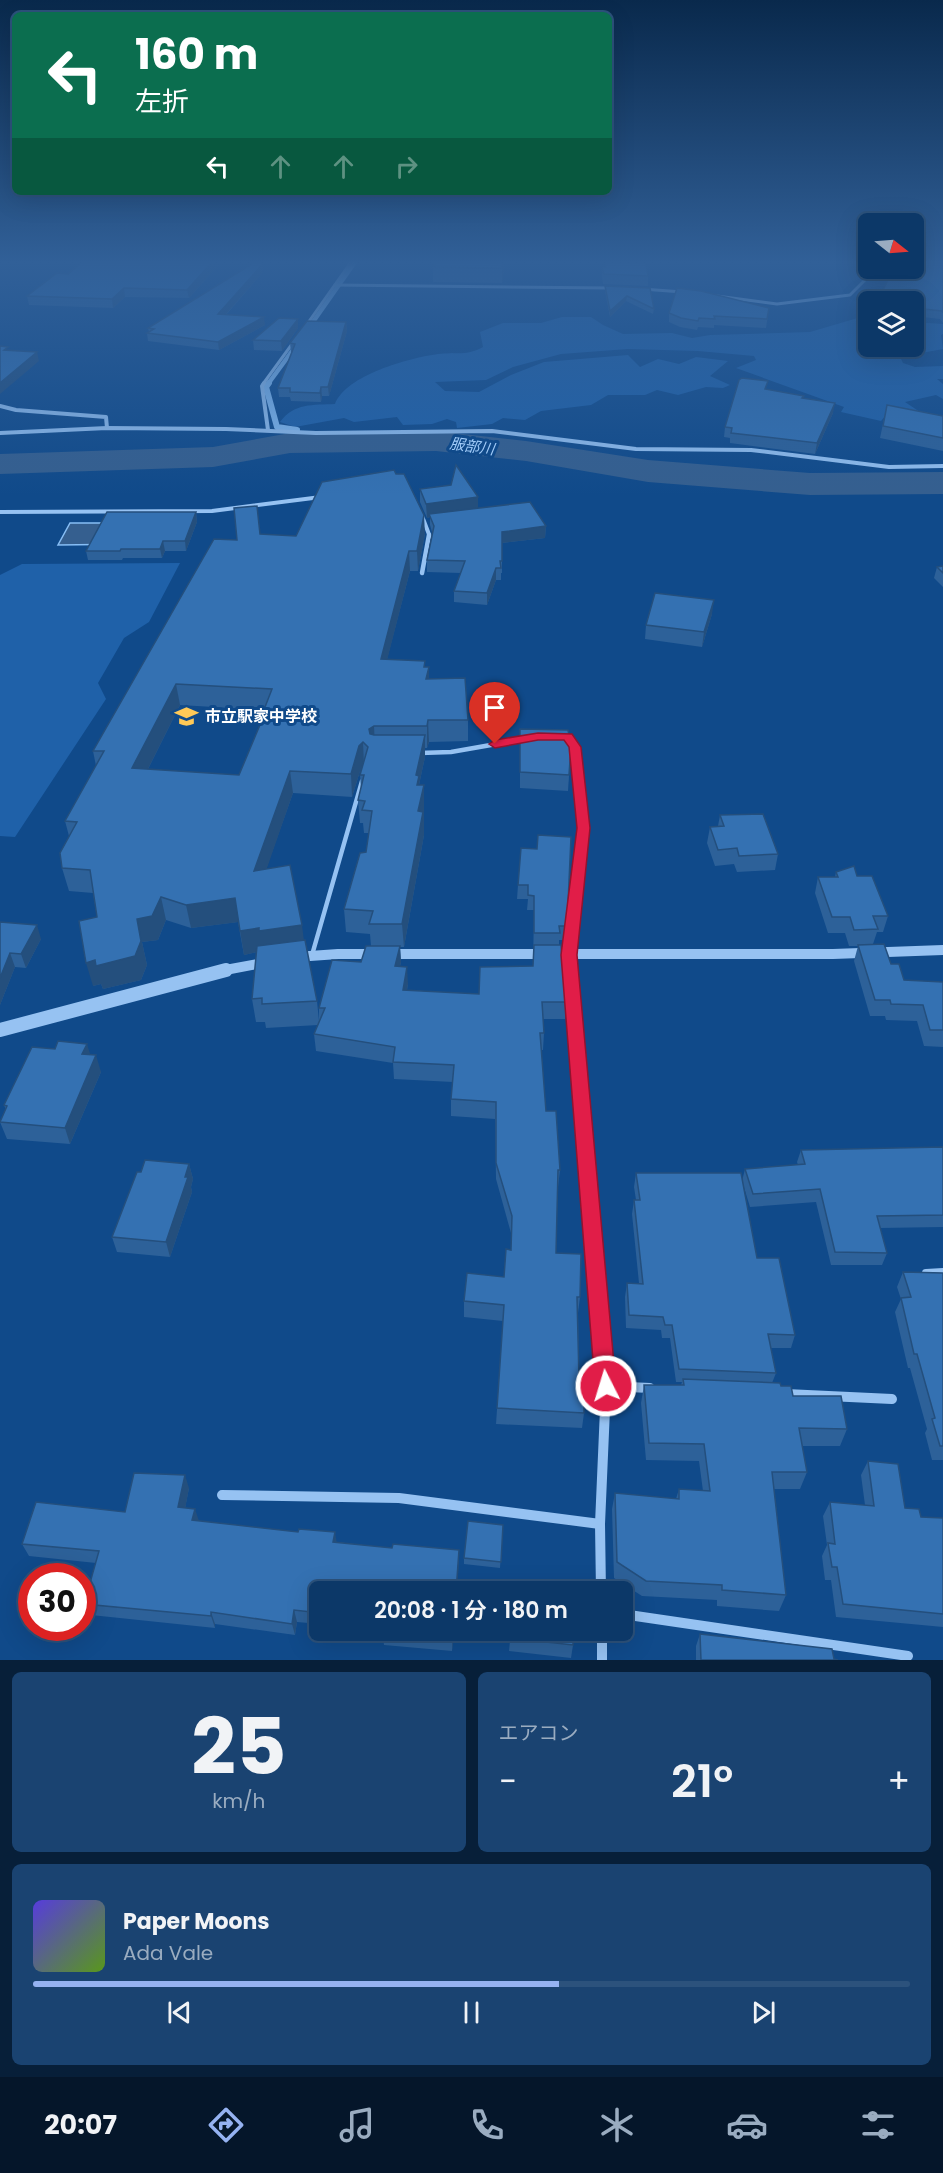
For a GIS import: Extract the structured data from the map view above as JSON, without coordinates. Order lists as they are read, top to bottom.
{
  "water": ["服部川"],
  "places": {
    "school or university": ["市立駅家中学校"]
  },
  "north": "right",
  "page": {
    "turn": ["160 m", "左折"],
    "limit": "30",
    "trip": "20:08 · 1 分 · 180 m",
    "tile": [
      ["25", "km/h"],
      "エアコン"
    ],
    "heat": ["−", "21°", "+"],
    "song": ["Paper Moons", "Ada Vale"],
    "tabs": "20:07"
  }
}
